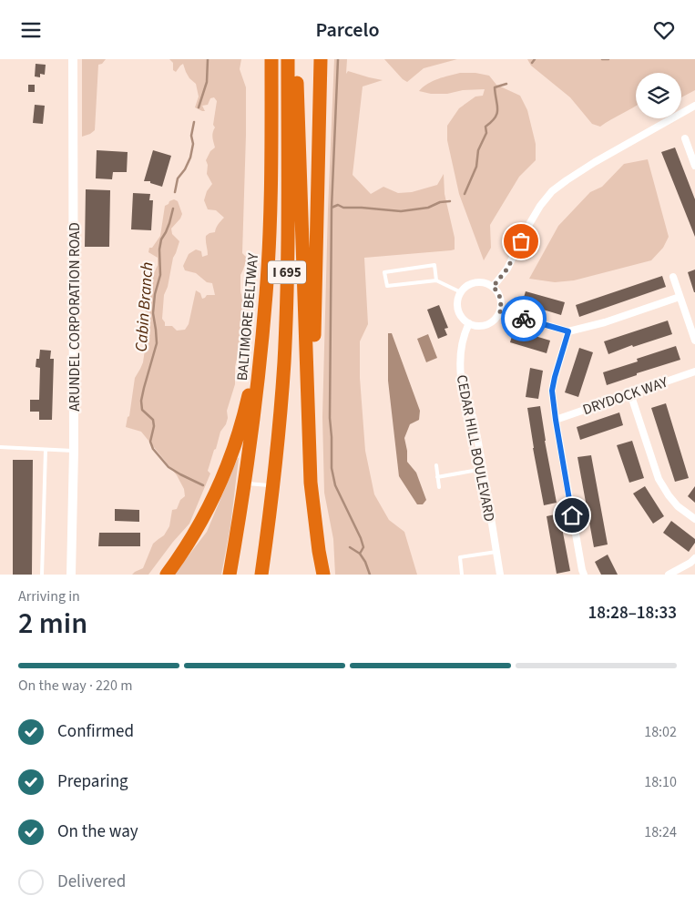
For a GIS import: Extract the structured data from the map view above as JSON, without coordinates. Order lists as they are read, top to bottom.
{
  "streets": {
    "highway": ["I 695", "BALTIMORE BELTWAY"],
    "street": ["ARUNDEL CORPORATION ROAD", "DRYDOCK WAY", "CEDAR HILL BOULEVARD"]
  },
  "water": ["Cabin Branch"],
  "page": {
    "header": "Parcelo",
    "heading": ["2 min", "Arriving in", "18:28–18:33"],
    "bar": "On the way · 220 m",
    "list": [
      ["Confirmed", "18:02"],
      ["Preparing", "18:10"],
      ["On the way", "18:24"],
      "Delivered"
    ]
  }
}
